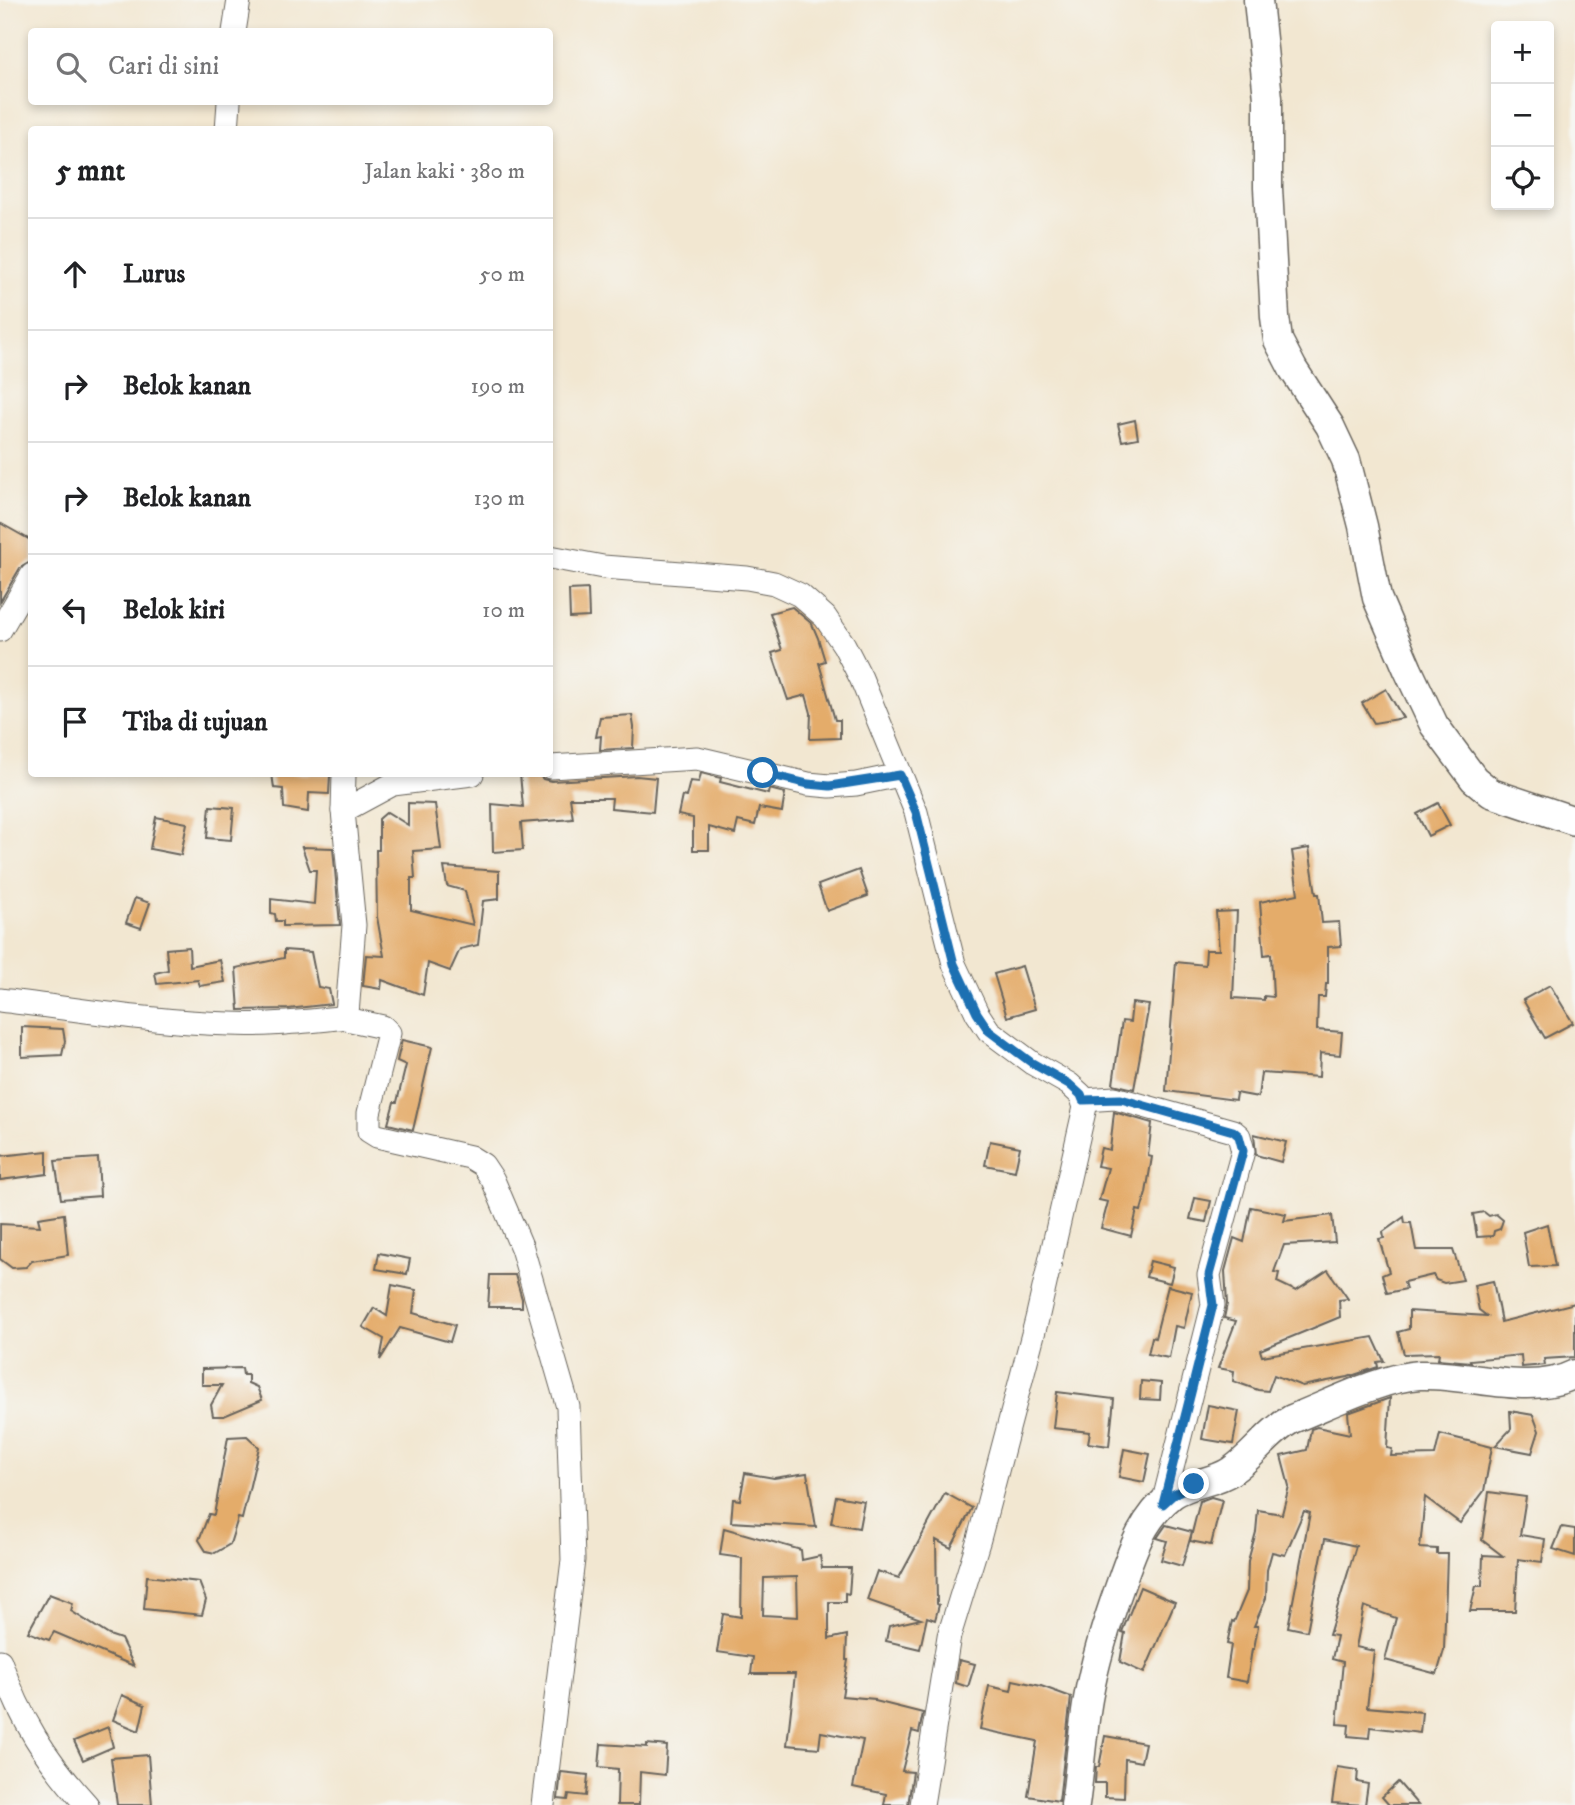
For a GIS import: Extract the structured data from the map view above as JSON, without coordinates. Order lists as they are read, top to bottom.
{
  "page": {
    "map_buttons": ["+", "−"],
    "search": "Cari di sini",
    "heading": ["5 mnt", "Jalan kaki · 380 m"],
    "list": [
      ["Lurus", "50 m"],
      ["Belok kanan", "190 m"],
      ["Belok kanan", "130 m"],
      ["Belok kiri", "10 m"],
      "Tiba di tujuan"
    ]
  }
}
